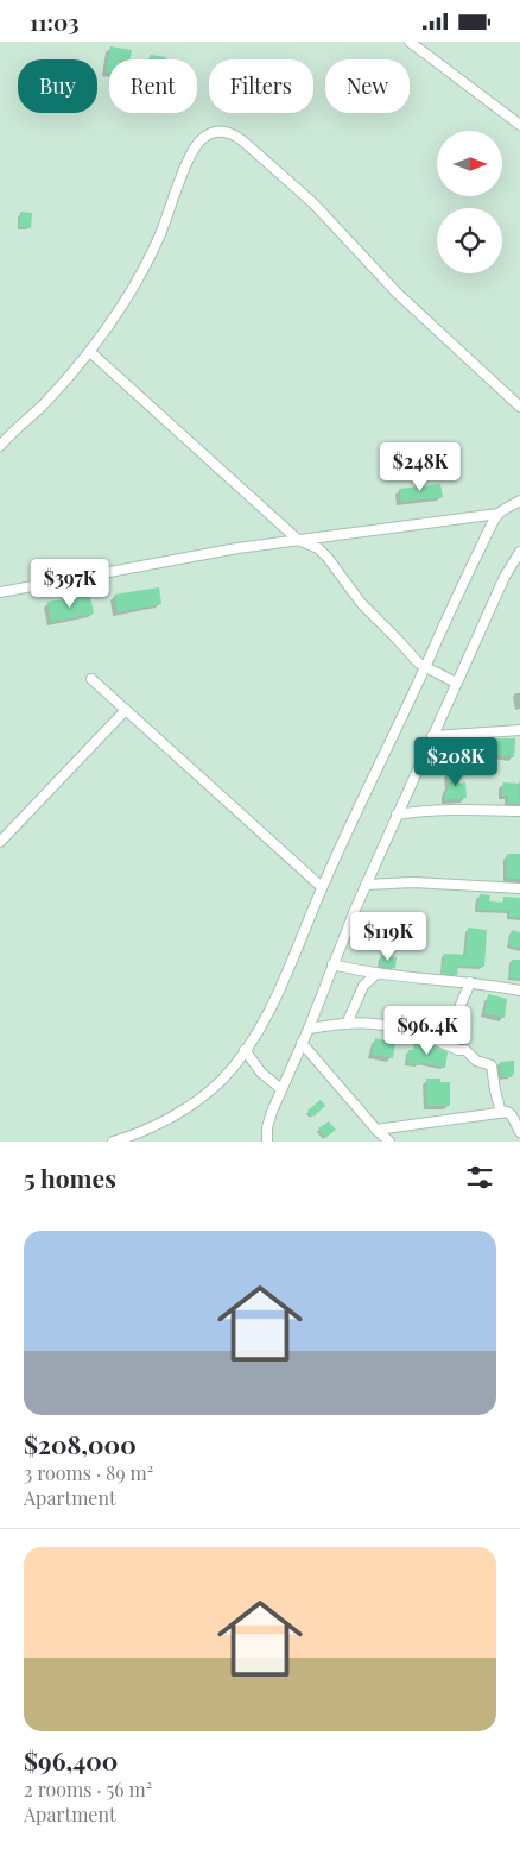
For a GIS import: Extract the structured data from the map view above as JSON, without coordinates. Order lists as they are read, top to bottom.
{
  "north": "right",
  "page": {
    "status": "11:03",
    "chip": [
      "Buy",
      "Rent",
      "Filters",
      "New"
    ],
    "price": [
      "$248K",
      "$397K",
      "$208K",
      "$119K",
      "$96.4K"
    ],
    "heading": "5 homes",
    "list": [
      {
        "name": "$208,000",
        "note": "3 rooms · 89 m² · Apartment"
      },
      {
        "name": "$96,400",
        "note": "2 rooms · 56 m² · Apartment"
      }
    ]
  }
}
